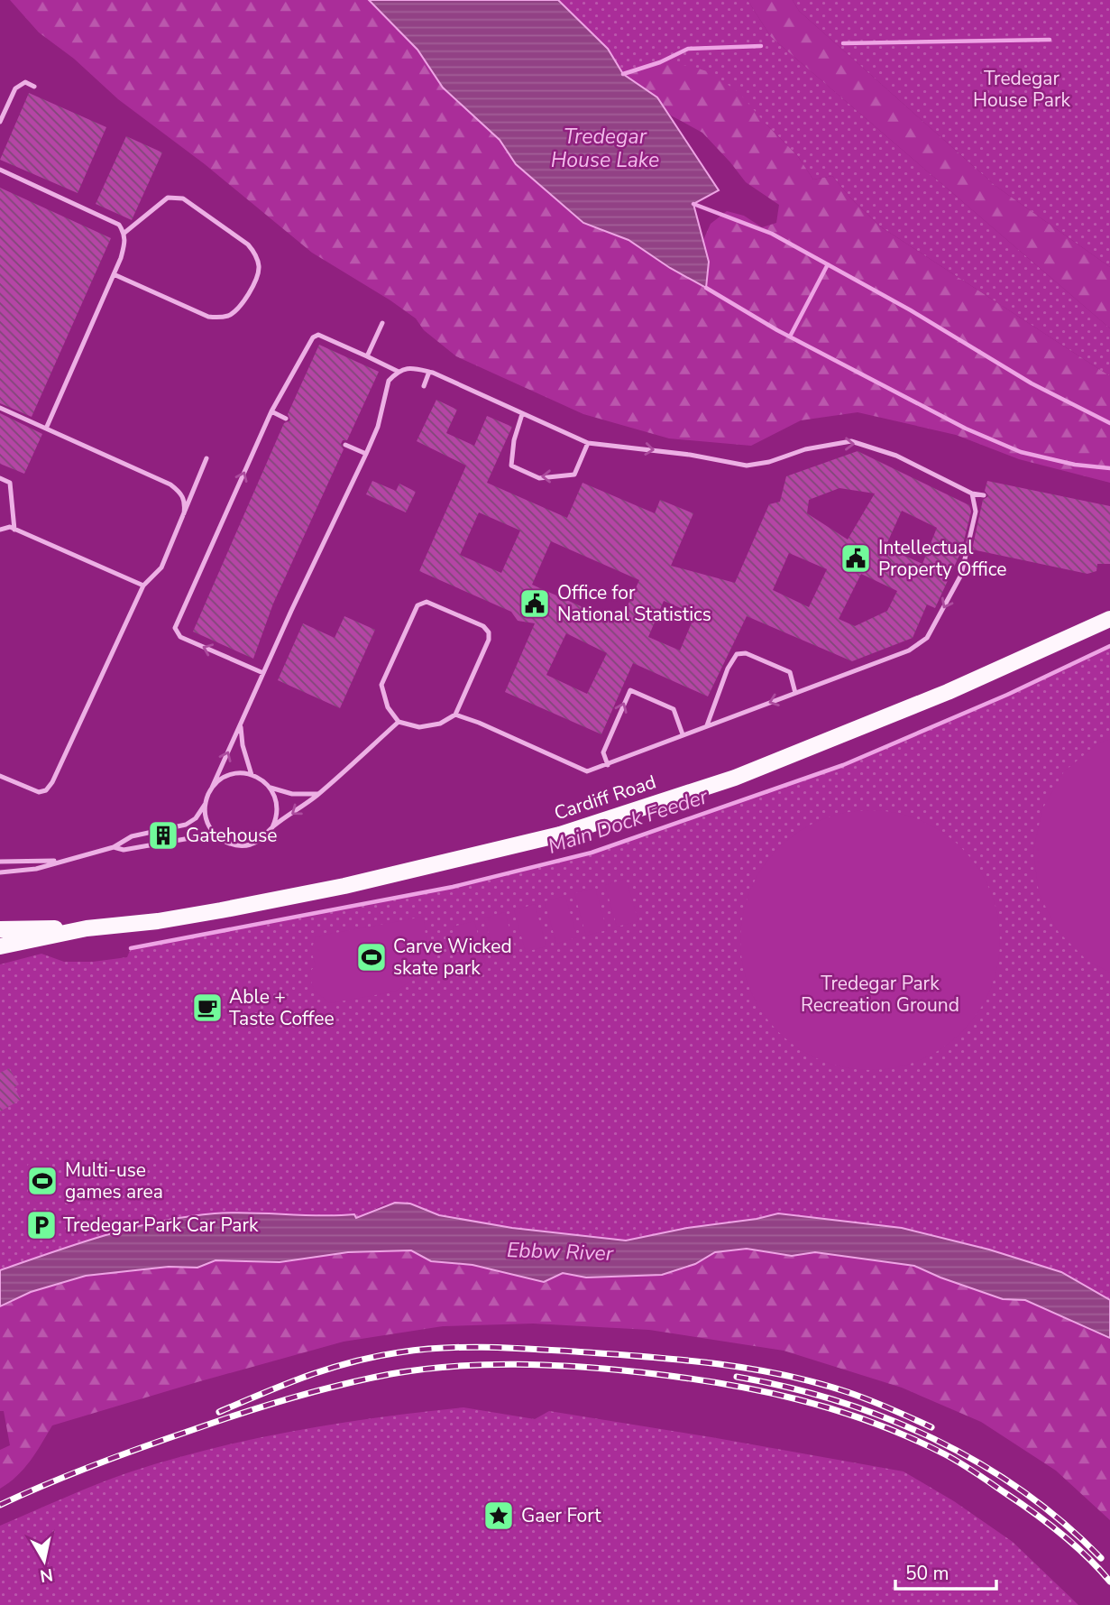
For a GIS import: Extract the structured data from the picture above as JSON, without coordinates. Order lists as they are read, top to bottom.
{
  "streets": {
    "main road": ["Cardiff Road"]
  },
  "water": ["Tredegar House Lake", "Main Dock Feeder", "Ebbw River"],
  "parks": ["Tredegar House Park", "Tredegar Park Recreation Ground"],
  "places": {
    "public building": ["Intellectual Property Office", "Office for National Statistics"],
    "building": ["Gatehouse"],
    "sports": ["Carve Wicked skate park", "Multi-use games area"],
    "cafe": ["Able + Taste Coffee"],
    "parking": ["Tredegar Park Car Park"],
    "place": ["Gaer Fort"]
  },
  "scale_bar": "50 m",
  "north": "bottom"
}
